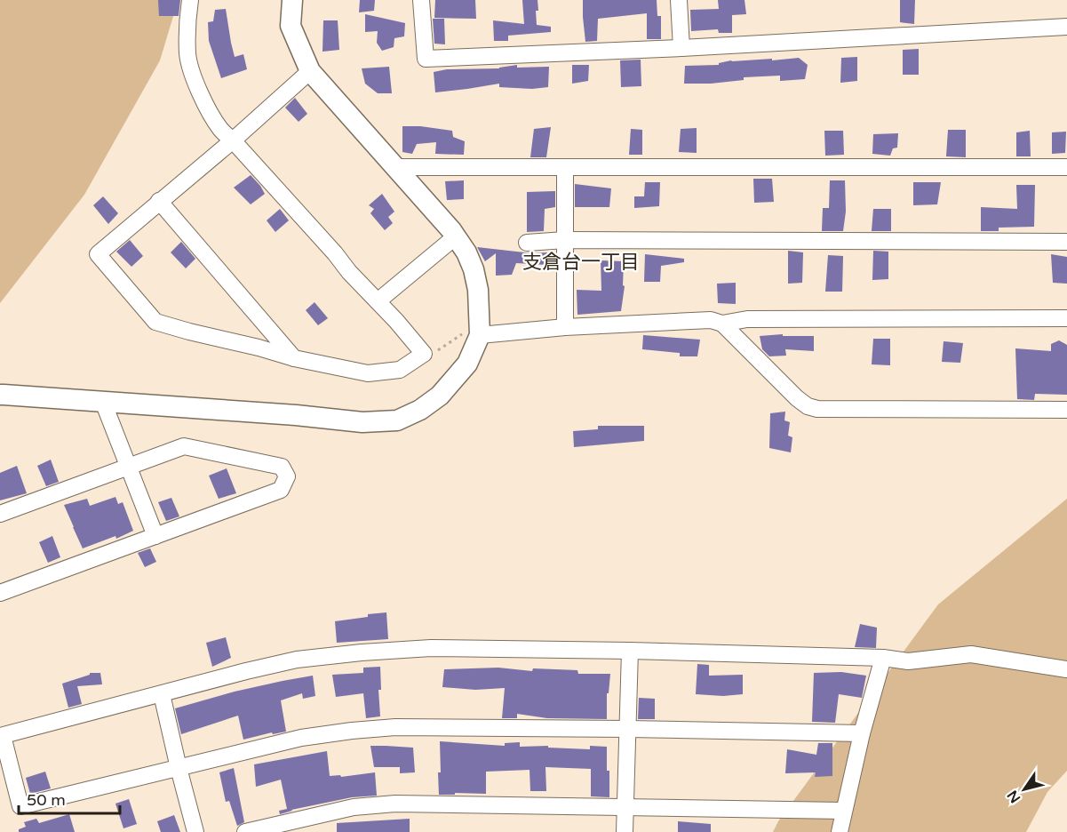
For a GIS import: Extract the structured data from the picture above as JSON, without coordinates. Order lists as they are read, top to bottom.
{
  "districts": ["支倉台一丁目"],
  "scale_bar": "50 m",
  "north": "bottom left"
}
